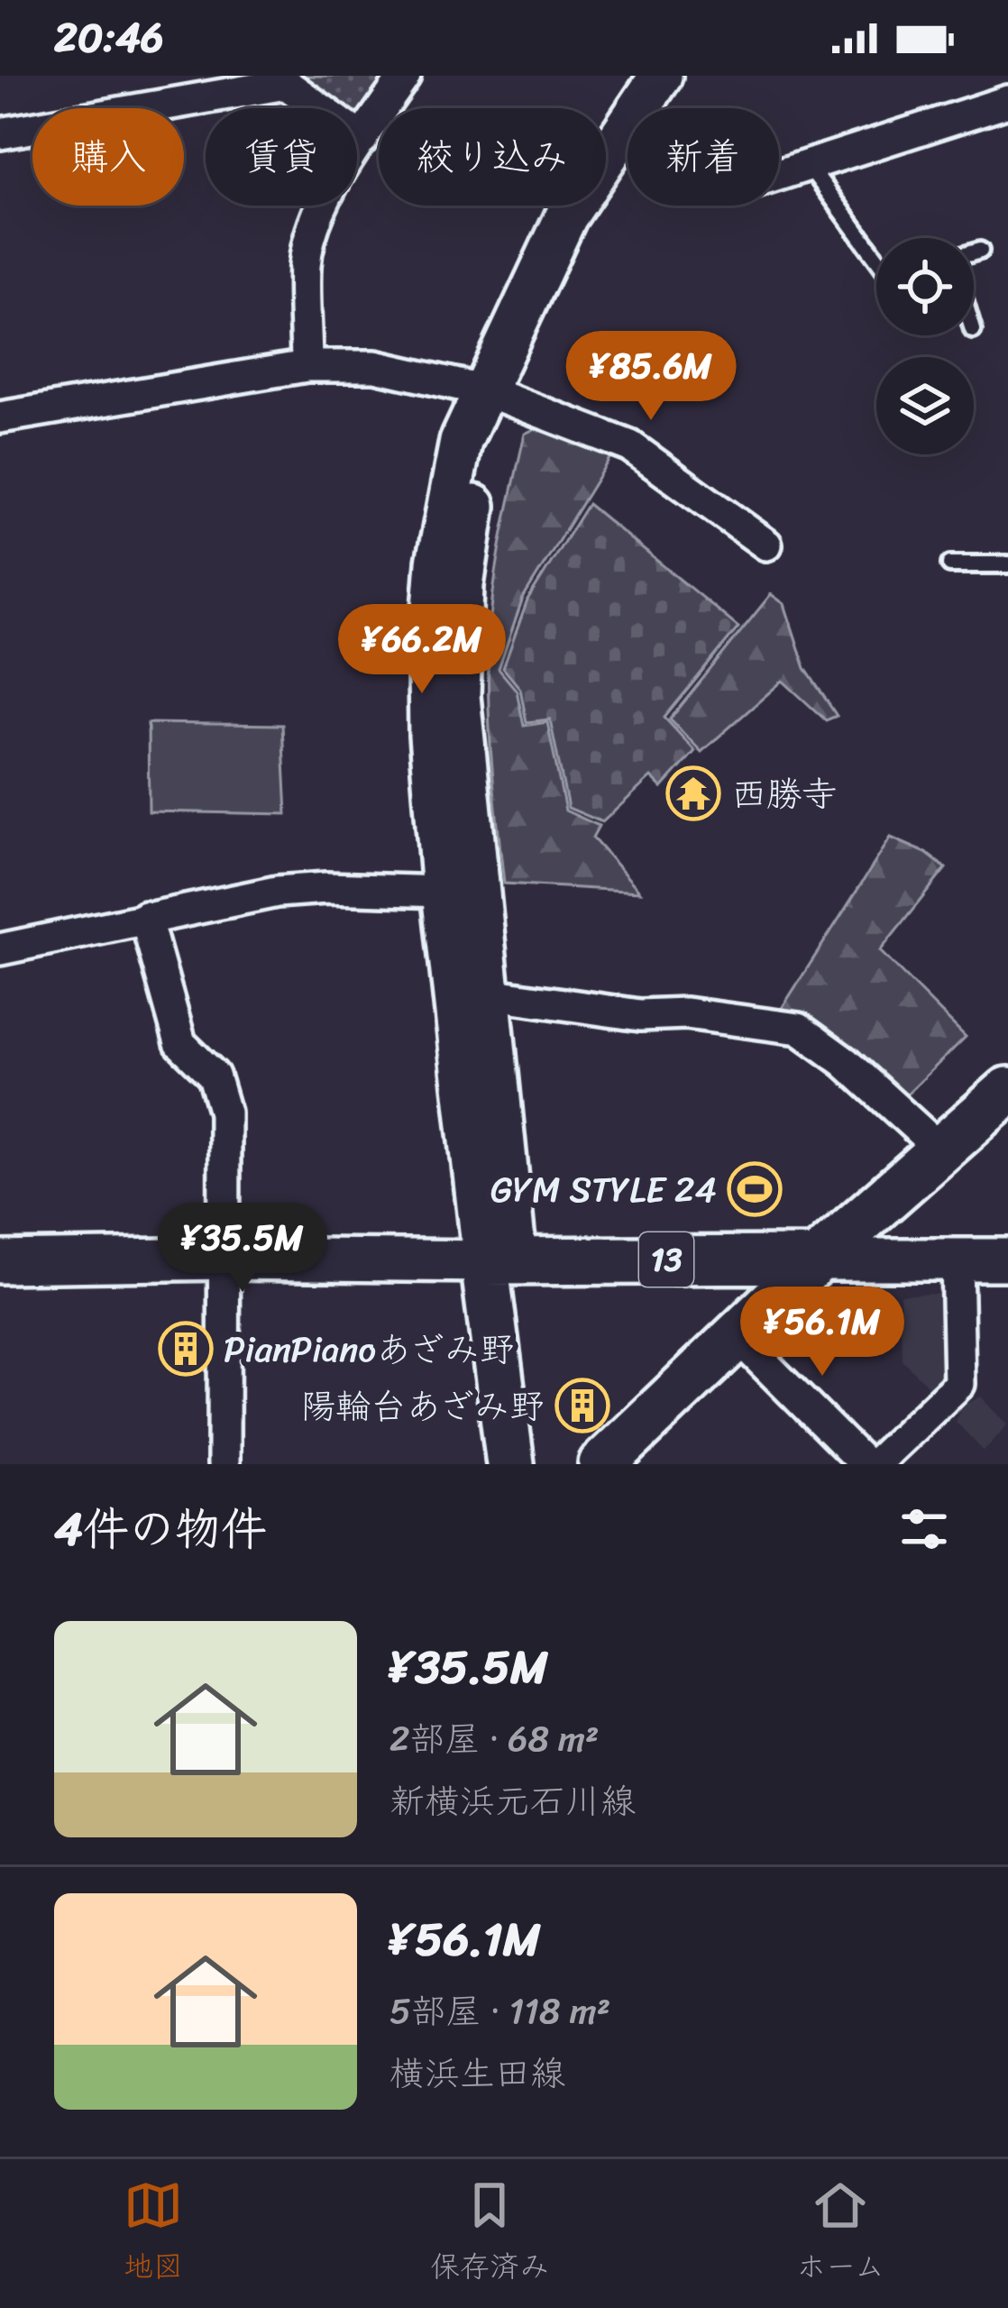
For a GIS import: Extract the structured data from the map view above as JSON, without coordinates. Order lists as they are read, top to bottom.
{
  "streets": {
    "main road": ["13"]
  },
  "places": {
    "temple": ["西勝寺"],
    "sports": ["GYM STYLE 24"],
    "building": ["PianPianoあざみ野", "陽輪台あざみ野"]
  },
  "page": {
    "status": "20:46",
    "chip": [
      "購入",
      "賃貸",
      "絞り込み",
      "新着"
    ],
    "price": [
      "¥85.6M",
      "¥66.2M",
      "¥35.5M",
      "¥56.1M"
    ],
    "heading": "4件の物件",
    "list": [
      {
        "name": "¥35.5M",
        "note": "2部屋 · 68 m² · 新横浜元石川線"
      },
      {
        "name": "¥56.1M",
        "note": "5部屋 · 118 m² · 横浜生田線"
      }
    ],
    "tabs": ["地図", "保存済み", "ホーム"]
  }
}
